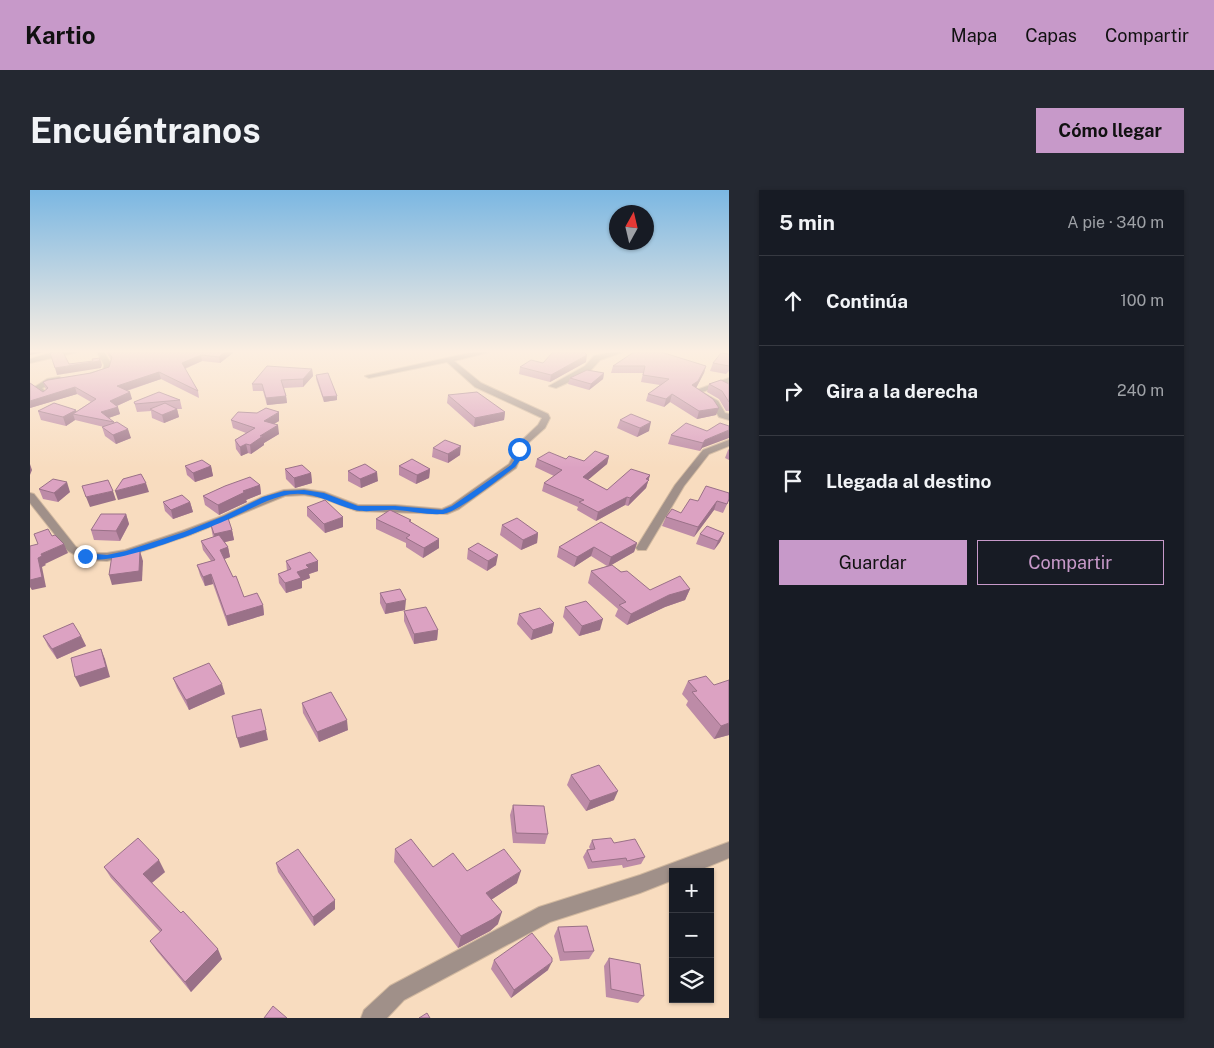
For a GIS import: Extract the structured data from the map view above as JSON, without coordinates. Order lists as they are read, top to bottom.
{
  "north": "top",
  "page": {
    "header": "Kartio",
    "nav": ["Mapa", "Capas", "Compartir"],
    "buttons": [
      "Cómo llegar",
      ["Guardar", "Compartir"]
    ],
    "title": "Encuéntranos",
    "heading": ["5 min", "A pie · 340 m"],
    "list": [
      ["Continúa", "100 m"],
      ["Gira a la derecha", "240 m"],
      "Llegada al destino"
    ],
    "map_buttons": ["+", "−"]
  }
}
